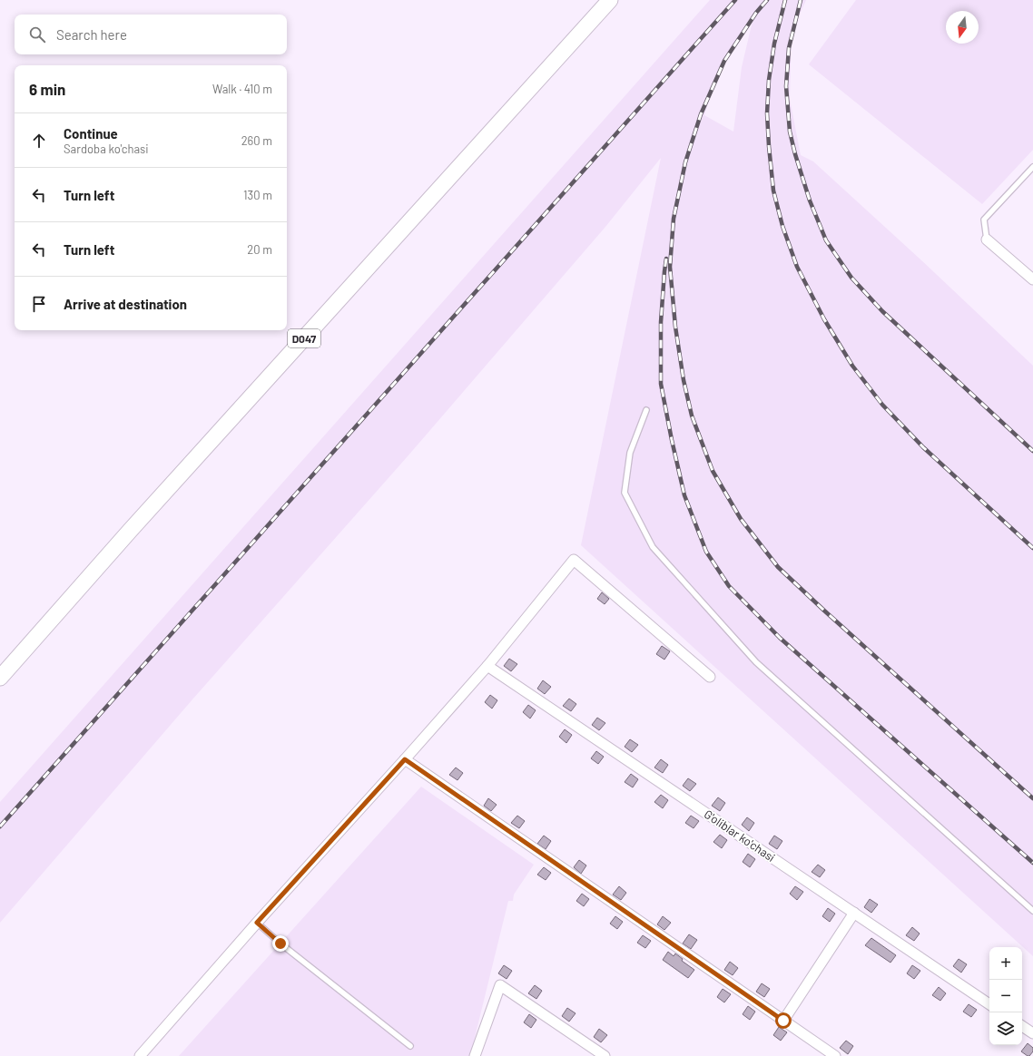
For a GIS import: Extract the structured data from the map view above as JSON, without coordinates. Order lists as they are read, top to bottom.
{
  "streets": {
    "main road": ["D047"],
    "street": ["G'oliblar ko'chasi"]
  },
  "north": "bottom",
  "page": {
    "search": "Search here",
    "heading": ["6 min", "Walk · 410 m"],
    "list": [
      ["Continue", "Sardoba ko'chasi", "260 m"],
      ["Turn left", "130 m"],
      ["Turn left", "20 m"],
      "Arrive at destination"
    ],
    "map_buttons": ["+", "−"]
  }
}
